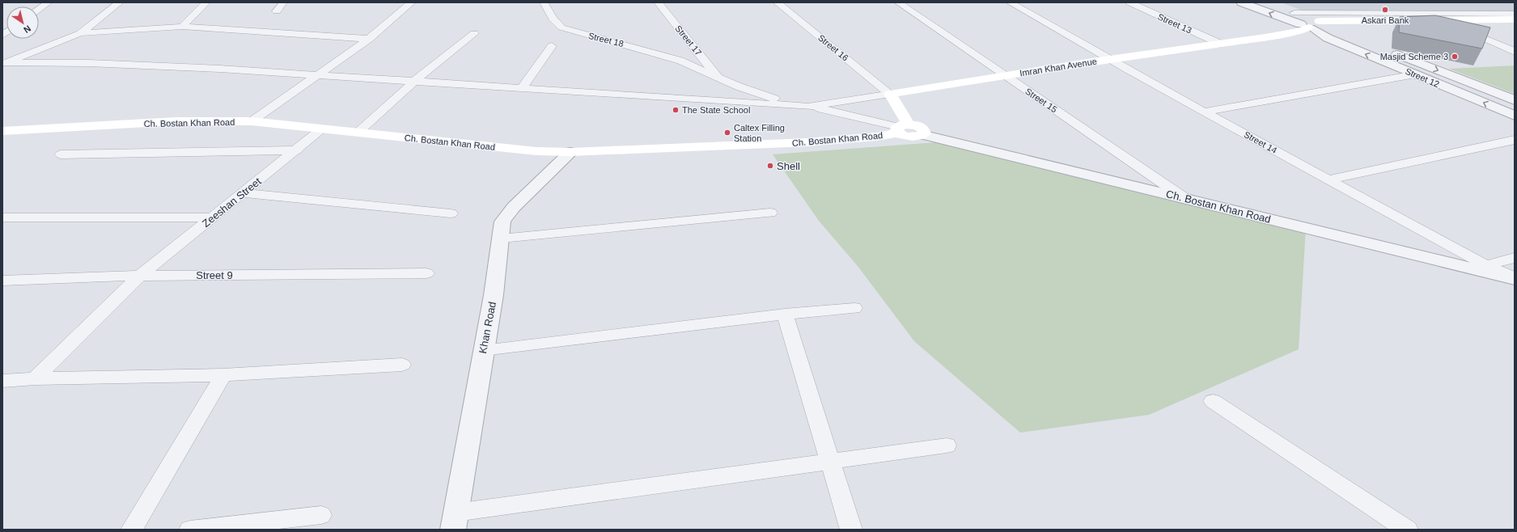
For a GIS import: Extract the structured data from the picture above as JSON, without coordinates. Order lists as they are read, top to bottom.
{
  "streets": {
    "main road": ["Imran Khan Avenue", "Ch. Bostan Khan Road"],
    "street": [
      "Street 13",
      "Street 18",
      "Street 17",
      "Street 16",
      "Street 12",
      "Street 15",
      "Street 14",
      "Zeeshan Street",
      "Street 9",
      "Khan Road"
    ]
  },
  "crossings": [
    ["Street 13", "Imran Khan Avenue"],
    ["Street 18", "Street 17"],
    ["Street 18", "Imran Khan Avenue"],
    ["Street 16", "Imran Khan Avenue"],
    ["Imran Khan Avenue", "Street 12"],
    ["Imran Khan Avenue", "Street 15"],
    ["Imran Khan Avenue", "Street 14"],
    ["Street 15", "Ch. Bostan Khan Road"],
    ["Ch. Bostan Khan Road", "Street 14"],
    ["Ch. Bostan Khan Road", "Zeeshan Street"],
    ["Ch. Bostan Khan Road", "Khan Road"],
    ["Zeeshan Street", "Street 9"]
  ],
  "places": [
    "Askari Bank",
    "Masjid Scheme 3",
    "The State School",
    "Caltex Filling Station",
    "Shell"
  ],
  "north": "bottom right"
}
